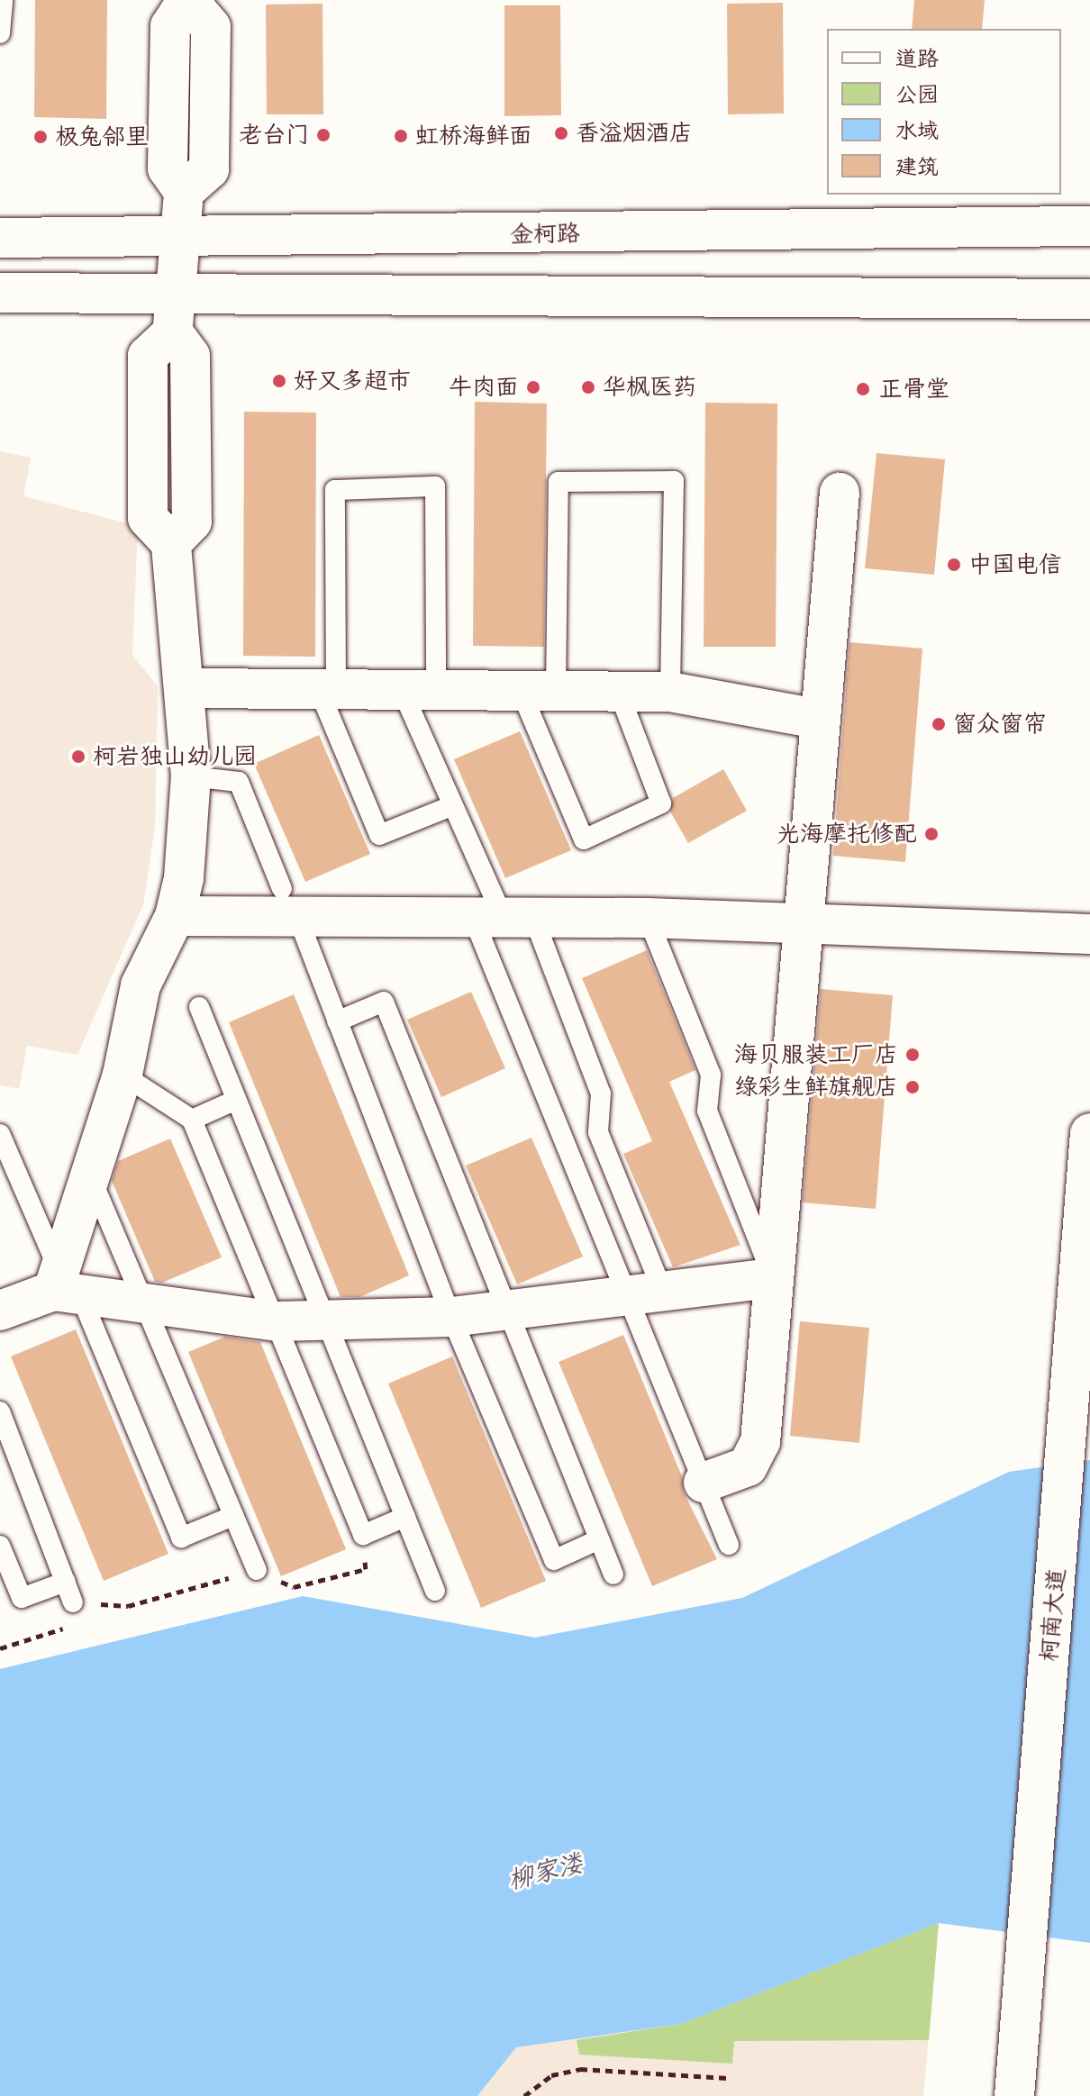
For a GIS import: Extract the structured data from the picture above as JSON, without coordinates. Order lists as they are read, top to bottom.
{
  "streets": {
    "street": ["金柯路", "柯南大道"]
  },
  "water": ["柳家溇"],
  "places": [
    "香溢烟酒店",
    "老台门",
    "虹桥海鲜面",
    "极兔邻里",
    "好又多超市",
    "牛肉面",
    "华枫医药",
    "正骨堂",
    "中国电信",
    "窗众窗帘",
    "柯岩独山幼儿园",
    "光海摩托修配",
    "海贝服装工厂店",
    "绿彩生鲜旗舰店"
  ],
  "legend": [
    "道路",
    "公园",
    "水域",
    "建筑"
  ]
}
